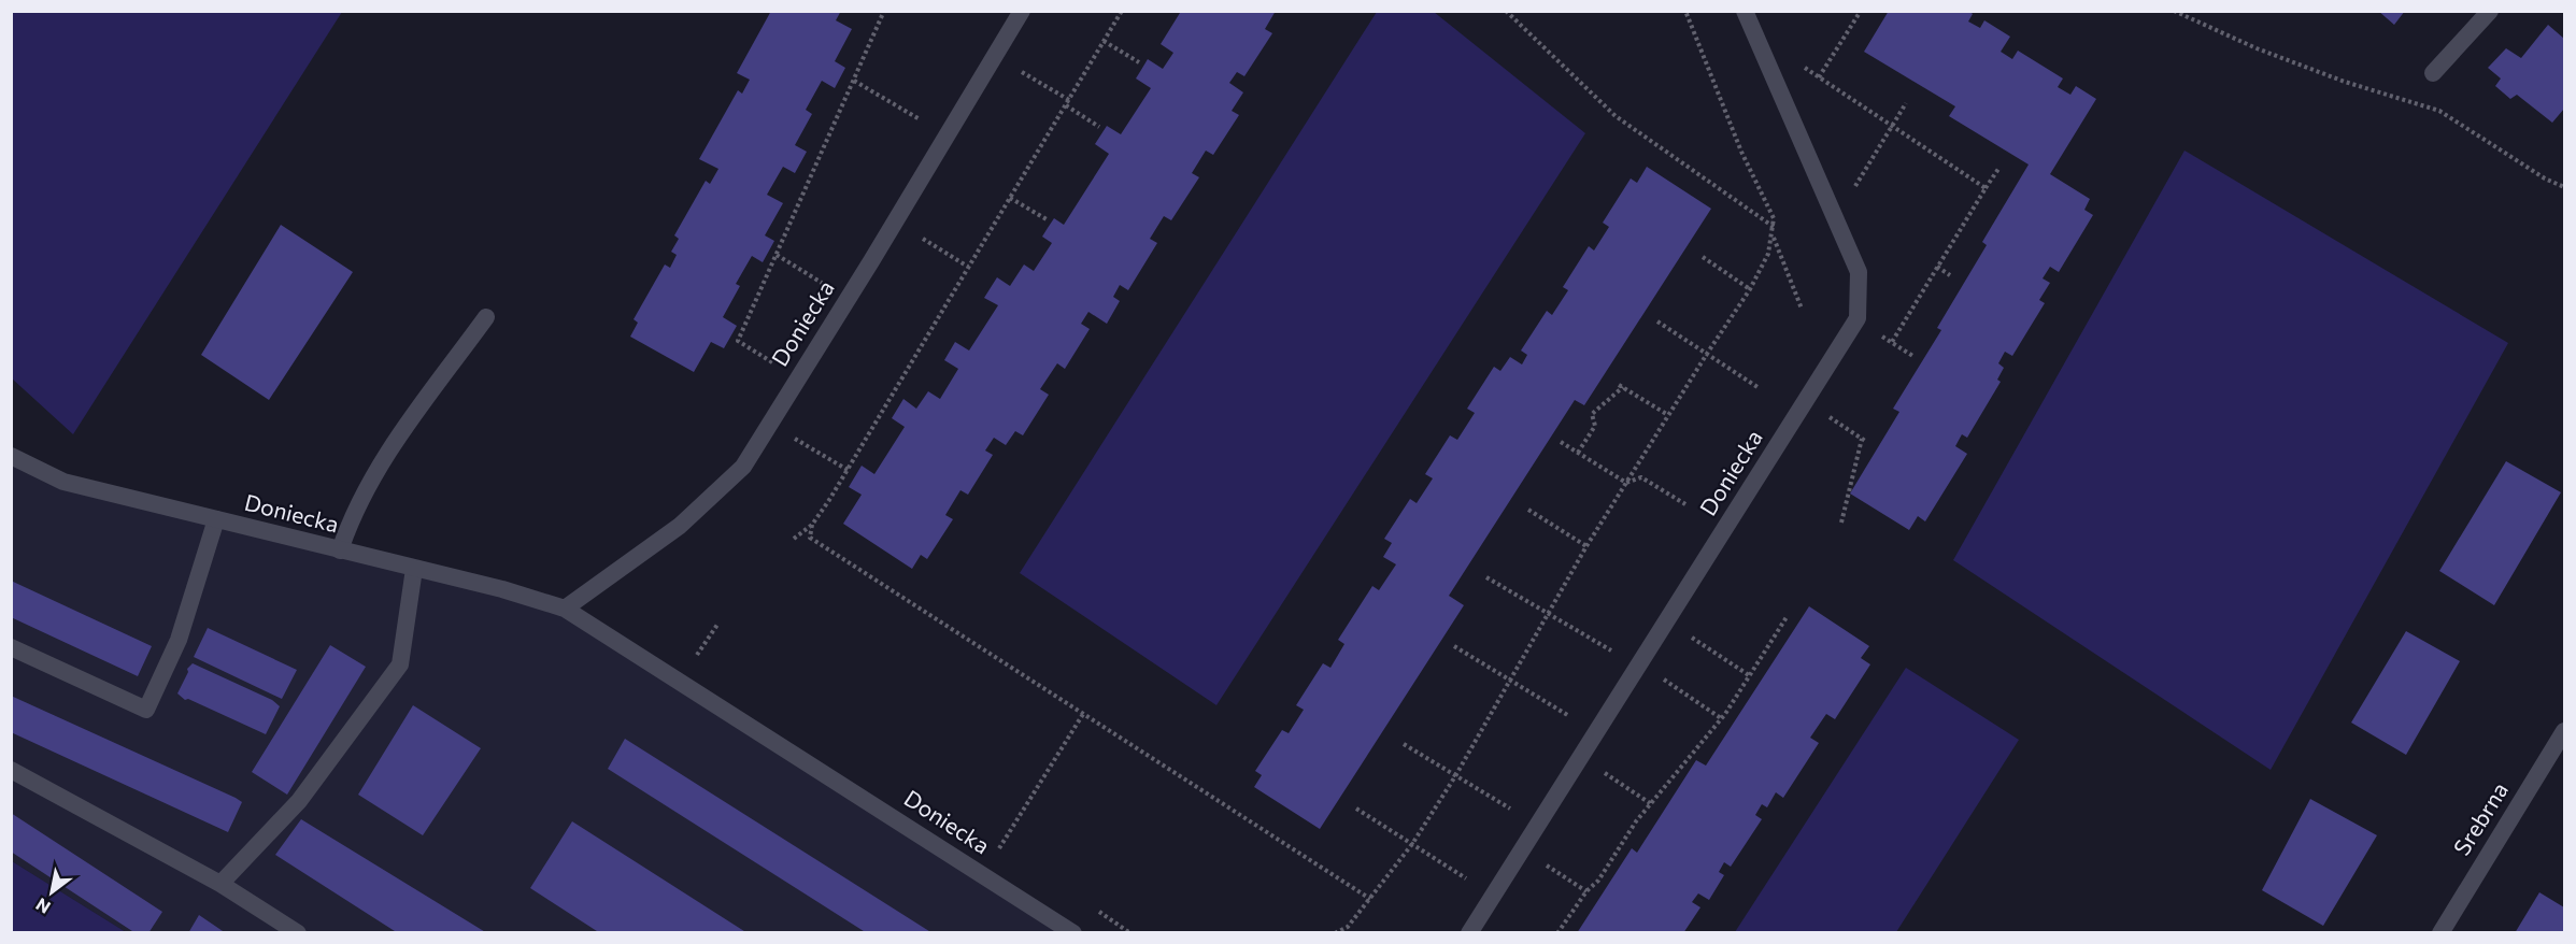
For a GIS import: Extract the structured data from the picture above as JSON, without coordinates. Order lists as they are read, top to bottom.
{
  "streets": {
    "street": ["Doniecka", "Srebrna"]
  },
  "north": "bottom left"
}
